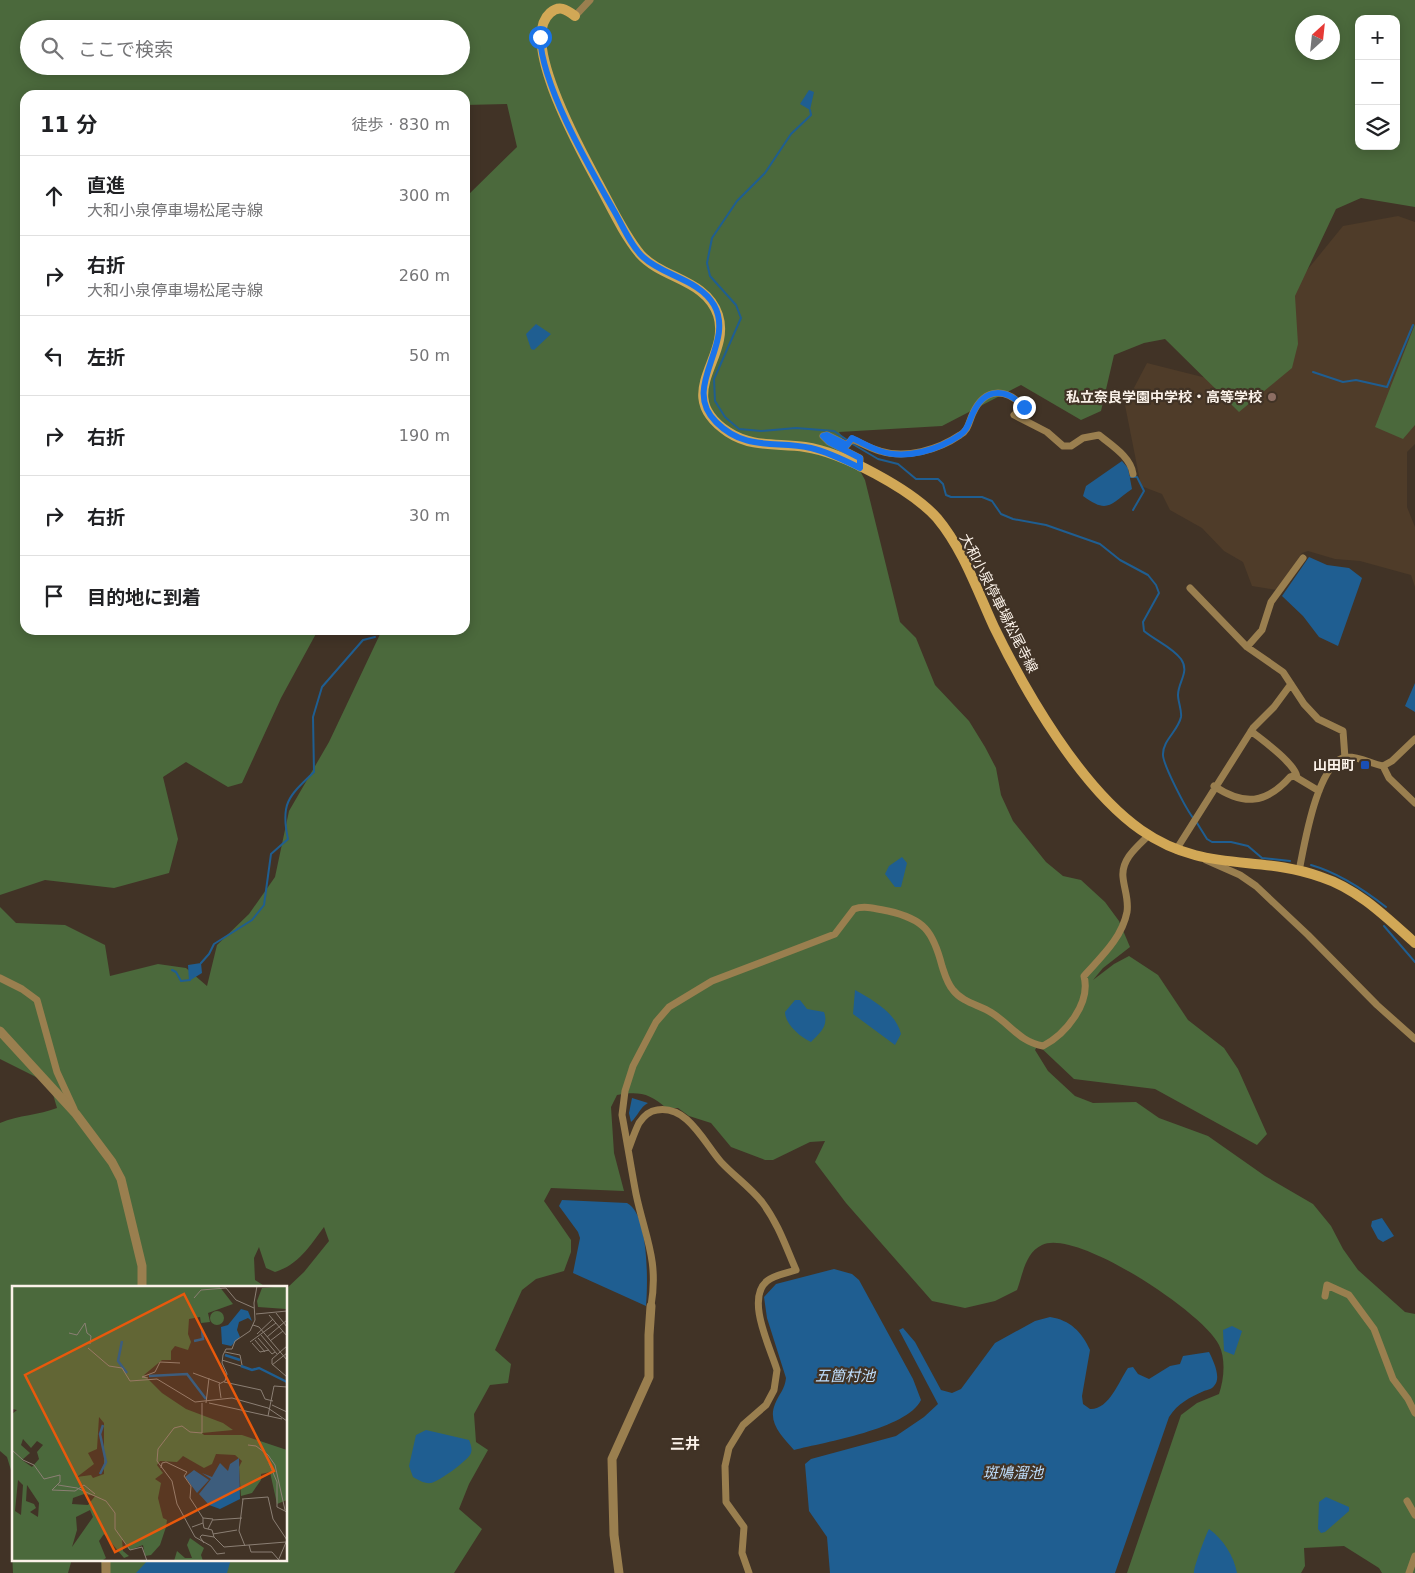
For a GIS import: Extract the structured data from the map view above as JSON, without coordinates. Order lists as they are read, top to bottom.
{
  "streets": {
    "main road": ["大和小泉停車場松尾寺線"]
  },
  "districts": ["三井"],
  "water": ["五箇村池", "斑鳩溜池"],
  "places": {
    "other": ["私立奈良学園中学校・高等学校"],
    "transit": ["山田町"]
  },
  "north": "top right",
  "page": {
    "map_buttons": ["+", "−"],
    "search": "ここで検索",
    "heading": ["11 分", "徒歩 · 830 m"],
    "list": [
      ["直進", "大和小泉停車場松尾寺線", "300 m"],
      ["右折", "大和小泉停車場松尾寺線", "260 m"],
      ["左折", "50 m"],
      ["右折", "190 m"],
      ["右折", "30 m"],
      "目的地に到着"
    ]
  }
}
